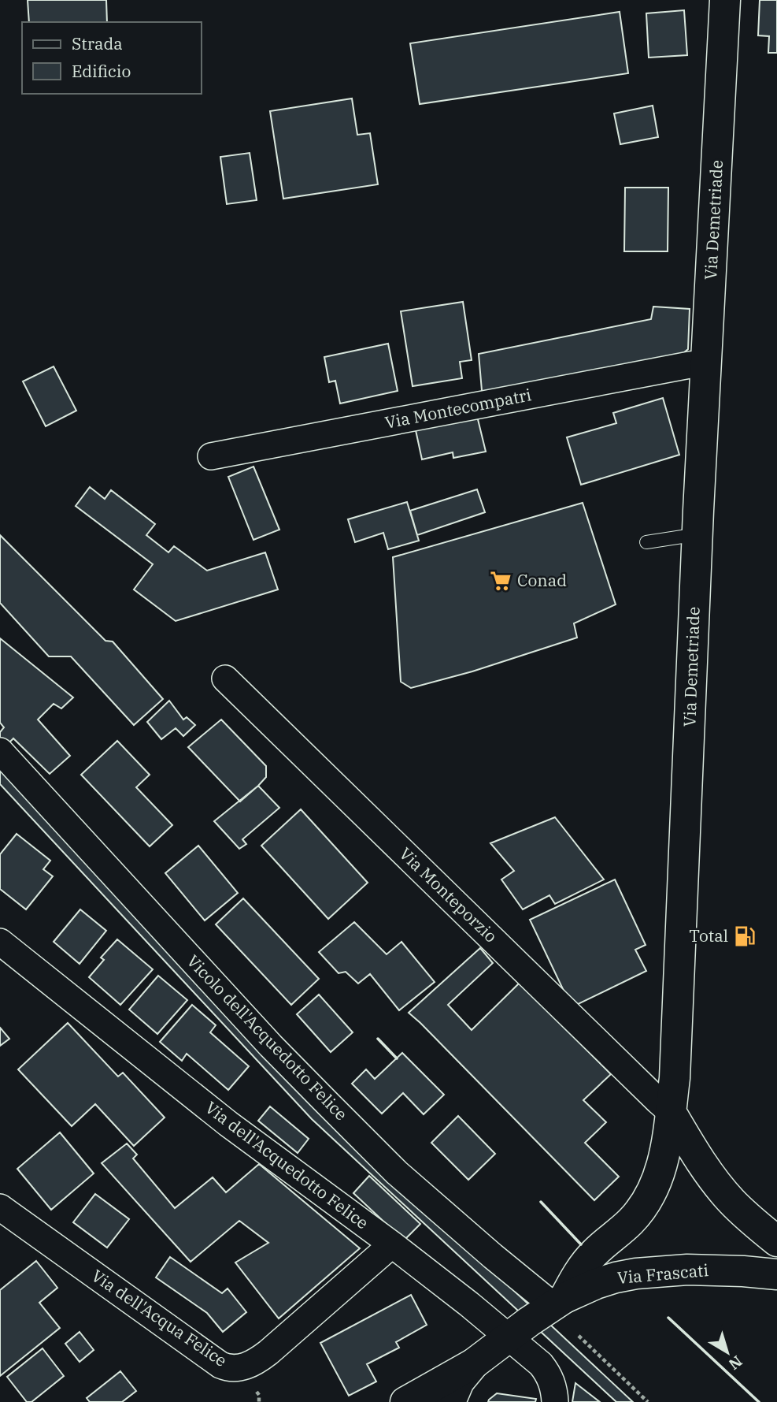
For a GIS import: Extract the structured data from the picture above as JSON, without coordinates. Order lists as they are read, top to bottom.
{
  "streets": {
    "street": [
      "Via Demetriade",
      "Via Montecompatri",
      "Via Monteporzio",
      "Vicolo dell'Acquedotto Felice",
      "Via dell'Acquedotto Felice",
      "Via Frascati",
      "Via dell'Acqua Felice"
    ]
  },
  "crossings": [
    ["Via Demetriade", "Via Montecompatri"],
    ["Via Demetriade", "Via Monteporzio"],
    ["Via Demetriade", "Vicolo dell'Acquedotto Felice"],
    ["Via Demetriade", "Via Frascati"],
    ["Vicolo dell'Acquedotto Felice", "Via Frascati"],
    ["Via dell'Acquedotto Felice", "Via Frascati"],
    ["Via dell'Acquedotto Felice", "Via dell'Acqua Felice"]
  ],
  "places": {
    "supermarket": ["Conad"],
    "fuel station": ["Total"]
  },
  "legend": ["Strada", "Edificio"],
  "north": "bottom right"
}
